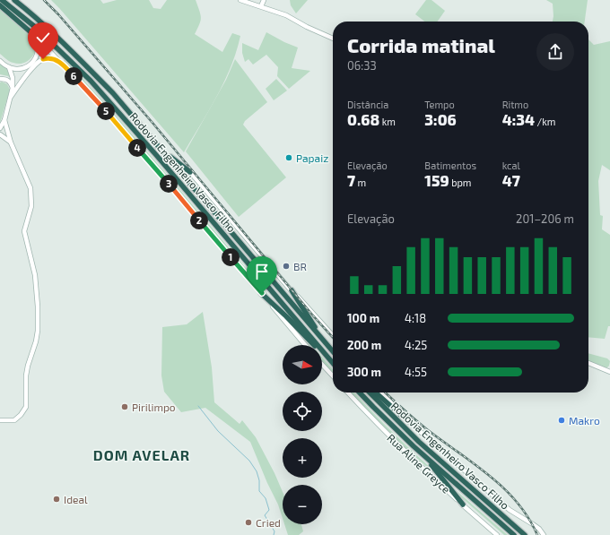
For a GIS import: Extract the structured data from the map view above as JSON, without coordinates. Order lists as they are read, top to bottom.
{
  "streets": {
    "highway": ["Rodovia Engenheiro Vasco Filho"],
    "main road": ["Rua Aline Greyce"]
  },
  "districts": ["DOM AVELAR"],
  "places": [
    "Papaiz",
    "BR",
    "Pirilimpo",
    "Makro",
    "Ideal",
    "Cried"
  ],
  "north": "right",
  "page": {
    "heading": ["Corrida matinal", "06:33"],
    "pins": [
      "6",
      "5",
      "4",
      "3",
      "2",
      "1"
    ],
    "stats": [
      ["Distância", "0.68 km"],
      ["Tempo", "3:06"],
      ["Ritmo", "4:34 /km"],
      ["Elevação", "7 m"],
      ["Batimentos", "159 bpm"],
      ["kcal", "47"]
    ],
    "chart": ["Elevação", "201–206 m"],
    "list": [
      {
        "name": "100 m",
        "note": "4:18"
      },
      {
        "name": "200 m",
        "note": "4:25"
      },
      {
        "name": "300 m",
        "note": "4:55"
      }
    ],
    "map_buttons": ["+", "−"]
  }
}
